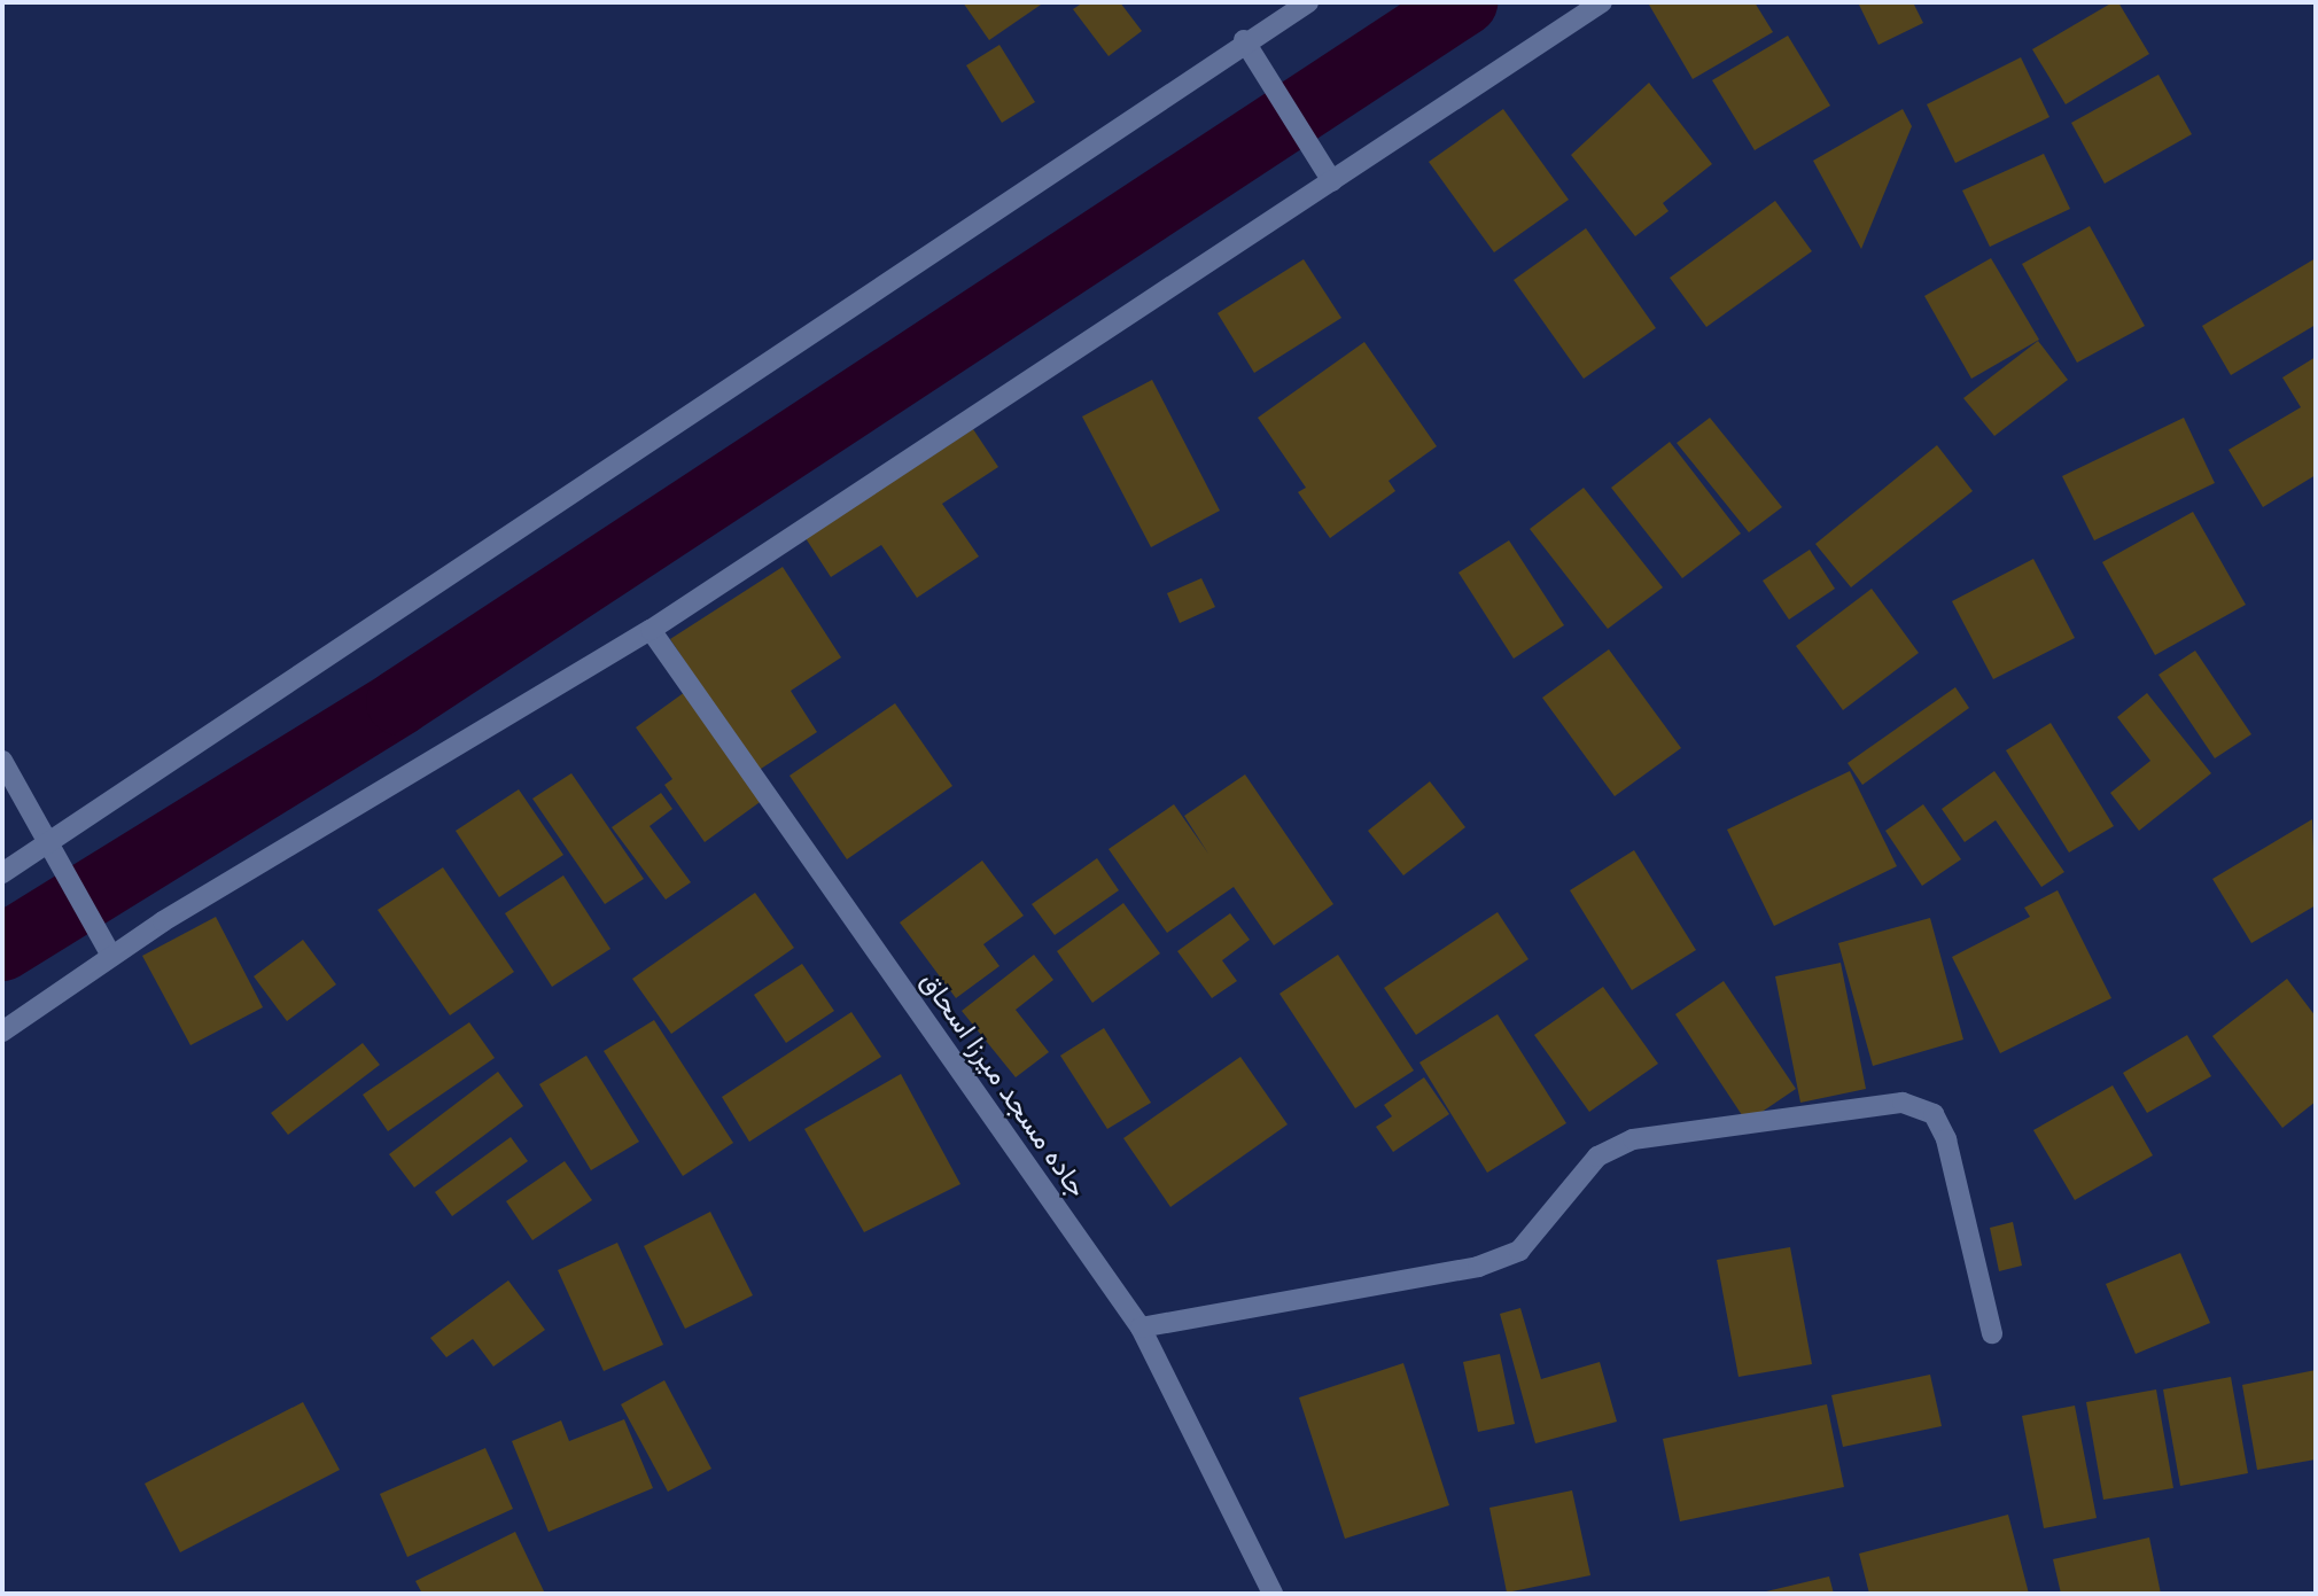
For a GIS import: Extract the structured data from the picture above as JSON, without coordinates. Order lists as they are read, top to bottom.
{
  "streets": {
    "street": ["جاده مسجد ميرزا اسحاق"]
  }
}
